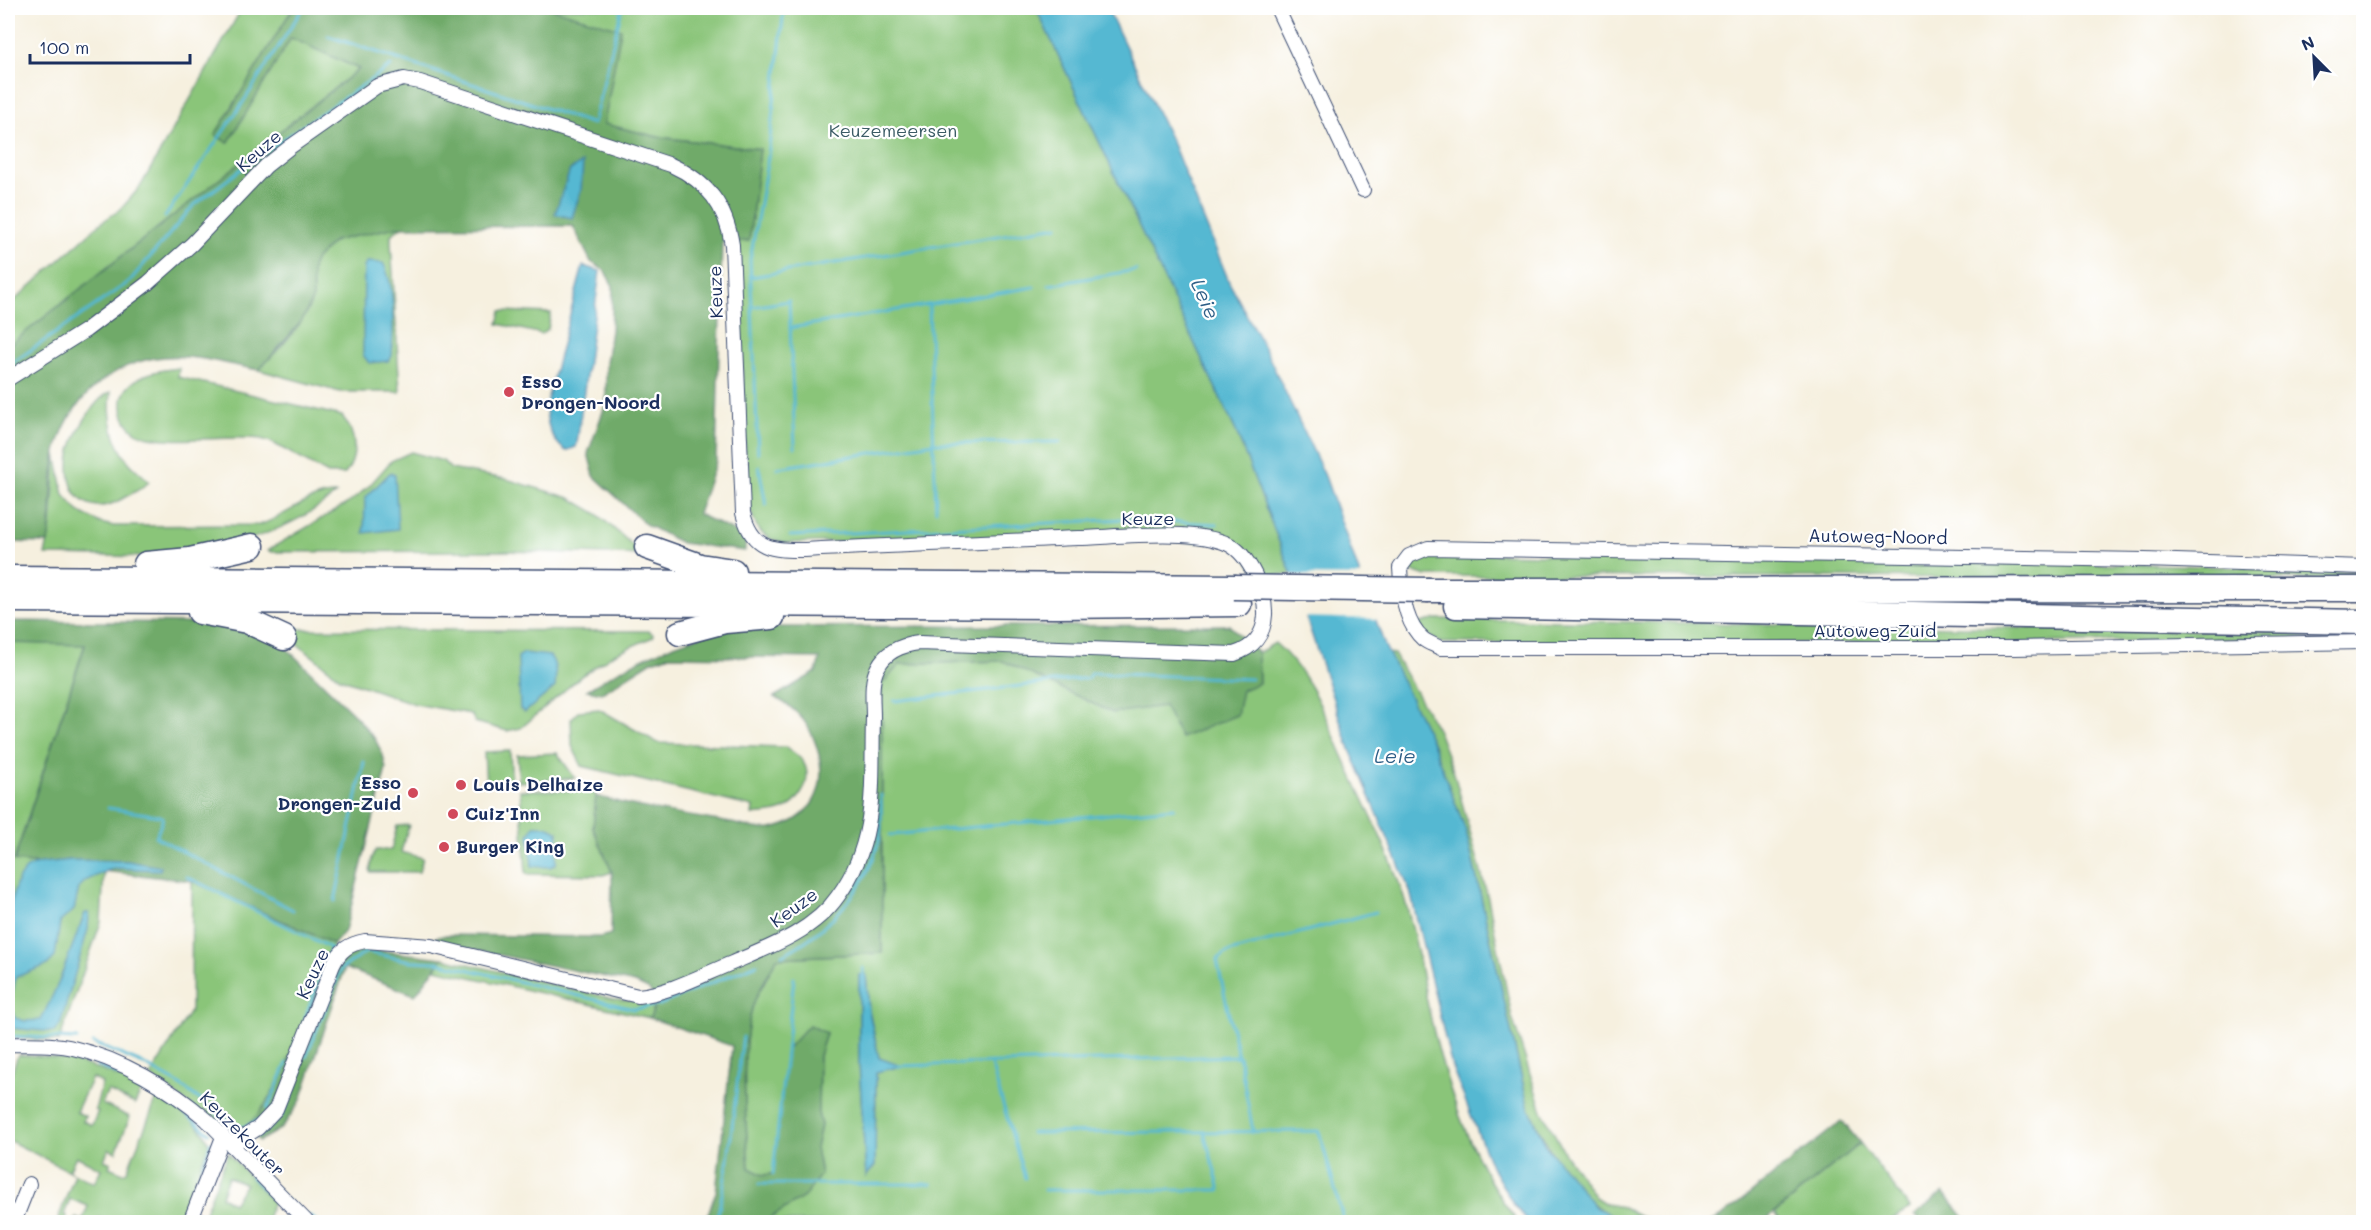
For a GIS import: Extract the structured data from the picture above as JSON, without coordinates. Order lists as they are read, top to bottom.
{
  "streets": {
    "street": [
      "Keuze",
      "Autoweg-Noord",
      "Autoweg-Zuid",
      "Keuzekouter"
    ]
  },
  "crossings": [
    ["Keuze", "Keuzekouter"],
    ["Autoweg-Noord", "Autoweg-Zuid"]
  ],
  "water": ["Leie"],
  "parks": ["Keuzemeersen"],
  "places": [
    "Esso Drongen-Noord",
    "Louis Delhaize",
    "Esso Drongen-Zuid",
    "Cuiz'Inn",
    "Burger King"
  ],
  "scale_bar": "100 m",
  "north": "top left"
}
